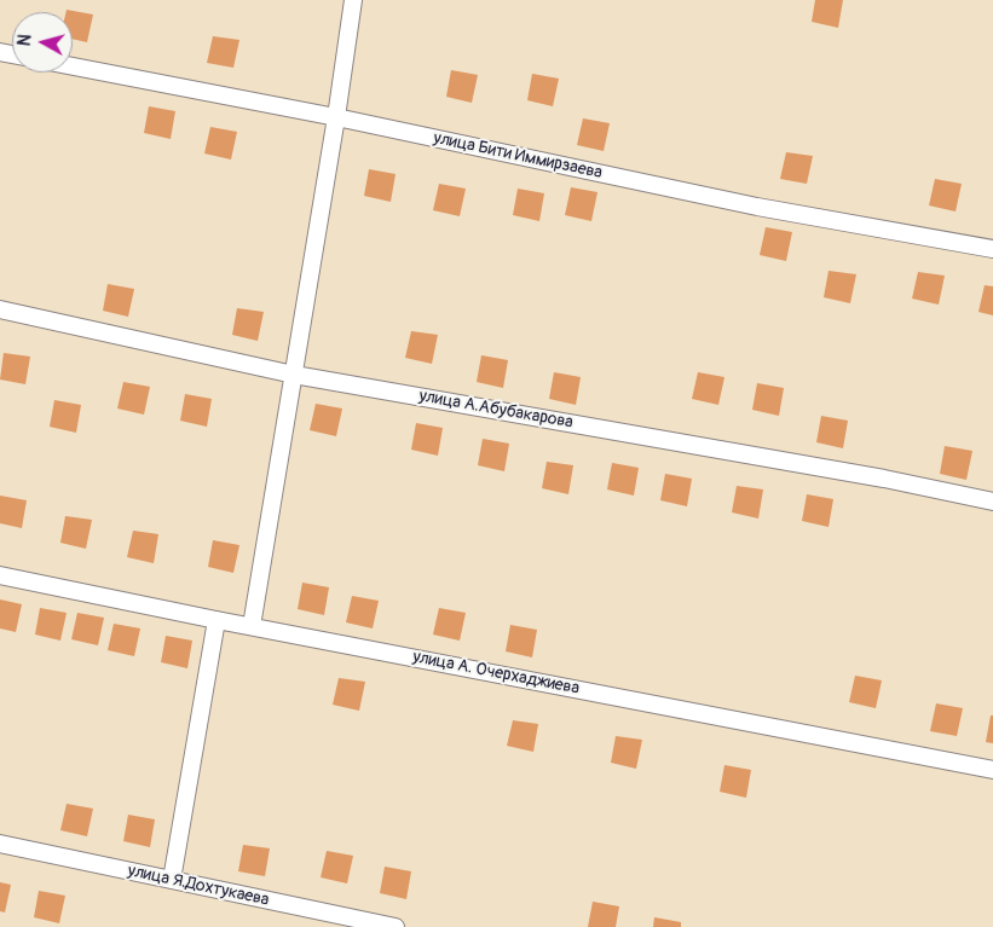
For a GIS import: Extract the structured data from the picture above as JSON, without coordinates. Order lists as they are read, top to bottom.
{
  "streets": {
    "street": [
      "улица Бити Иммирзаева",
      "улица А.Абубакарова",
      "улица А. Очерхаджиева",
      "улица Я.Дохтукаева"
    ]
  },
  "north": "left"
}
